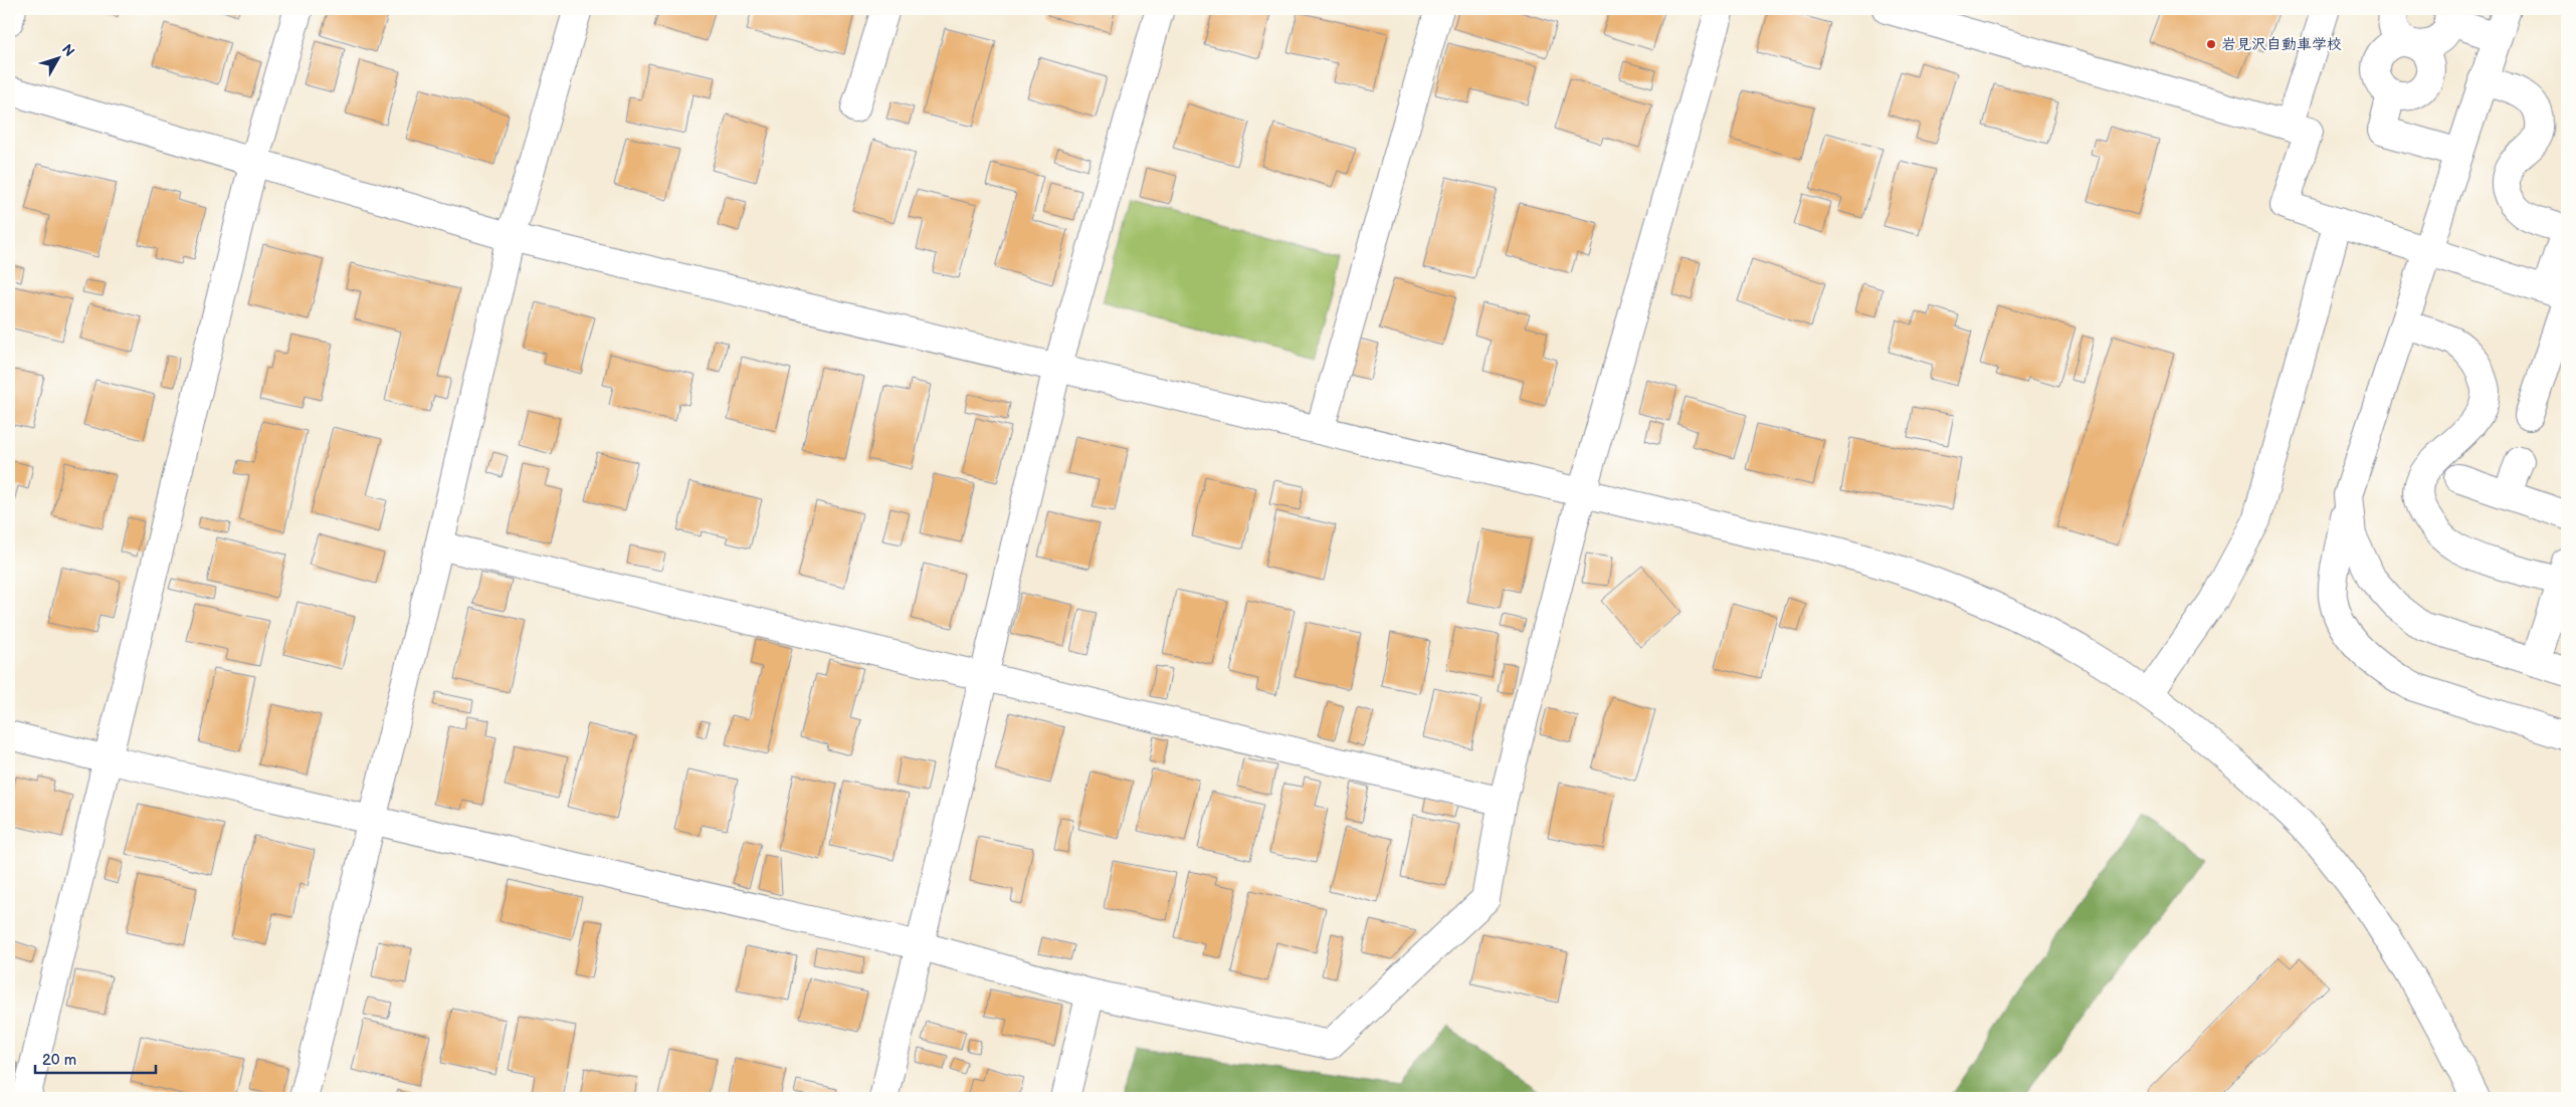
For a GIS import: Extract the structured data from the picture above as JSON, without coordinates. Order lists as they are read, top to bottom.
{
  "places": ["岩見沢自動車学校"],
  "scale_bar": "20 m",
  "north": "top right"
}
